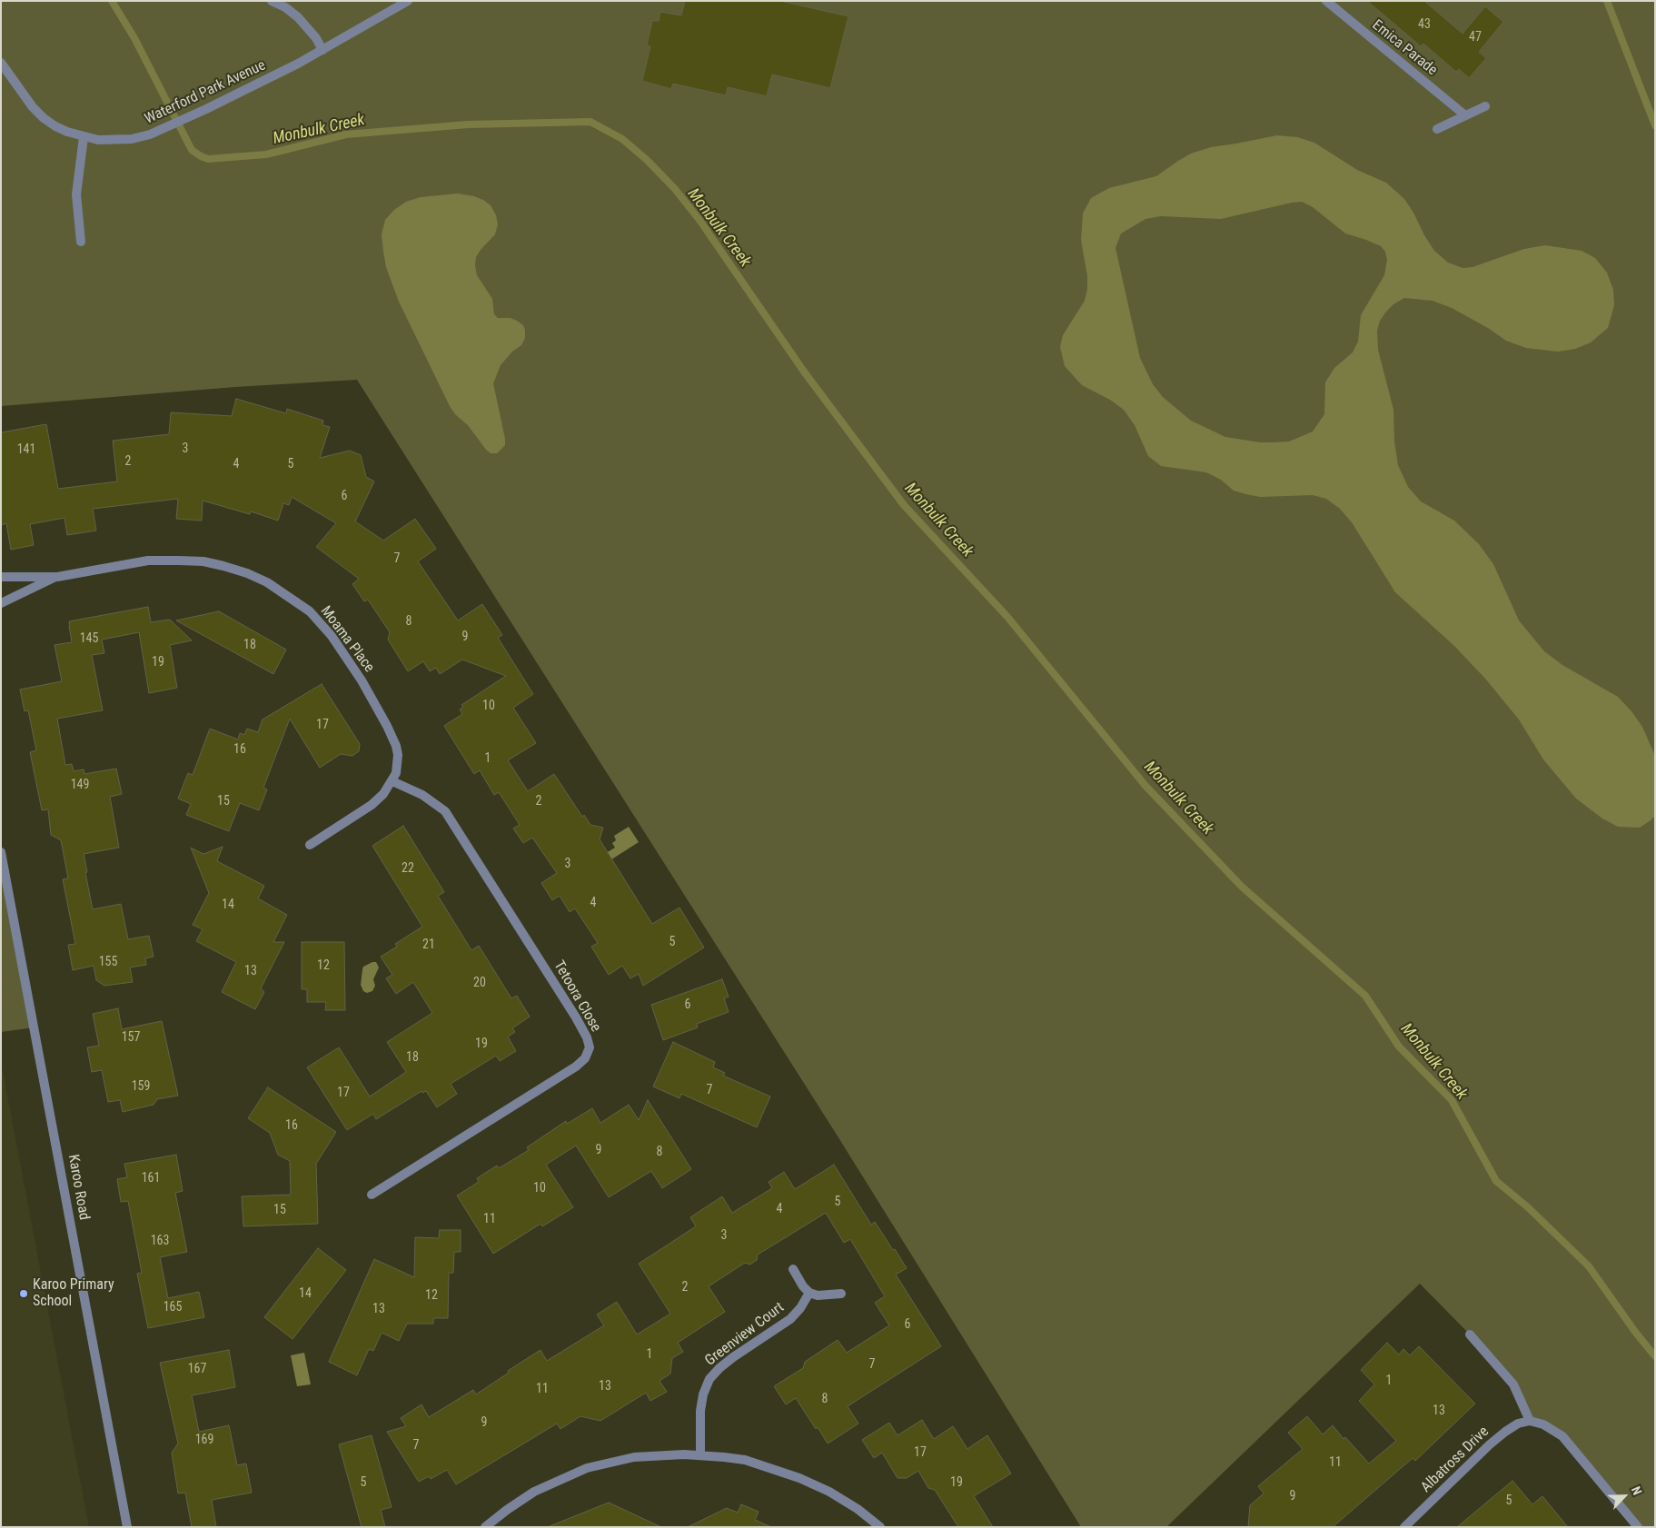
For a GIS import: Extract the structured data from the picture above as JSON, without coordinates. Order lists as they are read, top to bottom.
{
  "streets": {
    "street": [
      "Emica Parade",
      "Waterford Park Avenue",
      "Moama Place",
      "Tetoora Close",
      "Karoo Road",
      "Greenview Court",
      "Albatross Drive"
    ]
  },
  "crossings": [
    ["Moama Place", "Tetoora Close"]
  ],
  "water": ["Monbulk Creek"],
  "places": ["Karoo Primary School"],
  "house_numbers": [
    "43",
    "47",
    "3",
    "141",
    "2",
    "4",
    "5",
    "6",
    "7",
    "8",
    "9",
    "145",
    "18",
    "19",
    "10",
    "17",
    "16",
    "1",
    "149",
    "15",
    "2",
    "3",
    "22",
    "4",
    "14",
    "5",
    "21",
    "155",
    "12",
    "13",
    "20",
    "6",
    "157",
    "19",
    "18",
    "159",
    "7",
    "17",
    "16",
    "9",
    "8",
    "161",
    "10",
    "5",
    "4",
    "15",
    "11",
    "3",
    "163",
    "2",
    "14",
    "12",
    "165",
    "13",
    "6",
    "1",
    "7",
    "167",
    "1",
    "13",
    "11",
    "8",
    "13",
    "9",
    "169",
    "7",
    "17",
    "11",
    "5",
    "19",
    "9",
    "5"
  ],
  "north": "top right"
}
